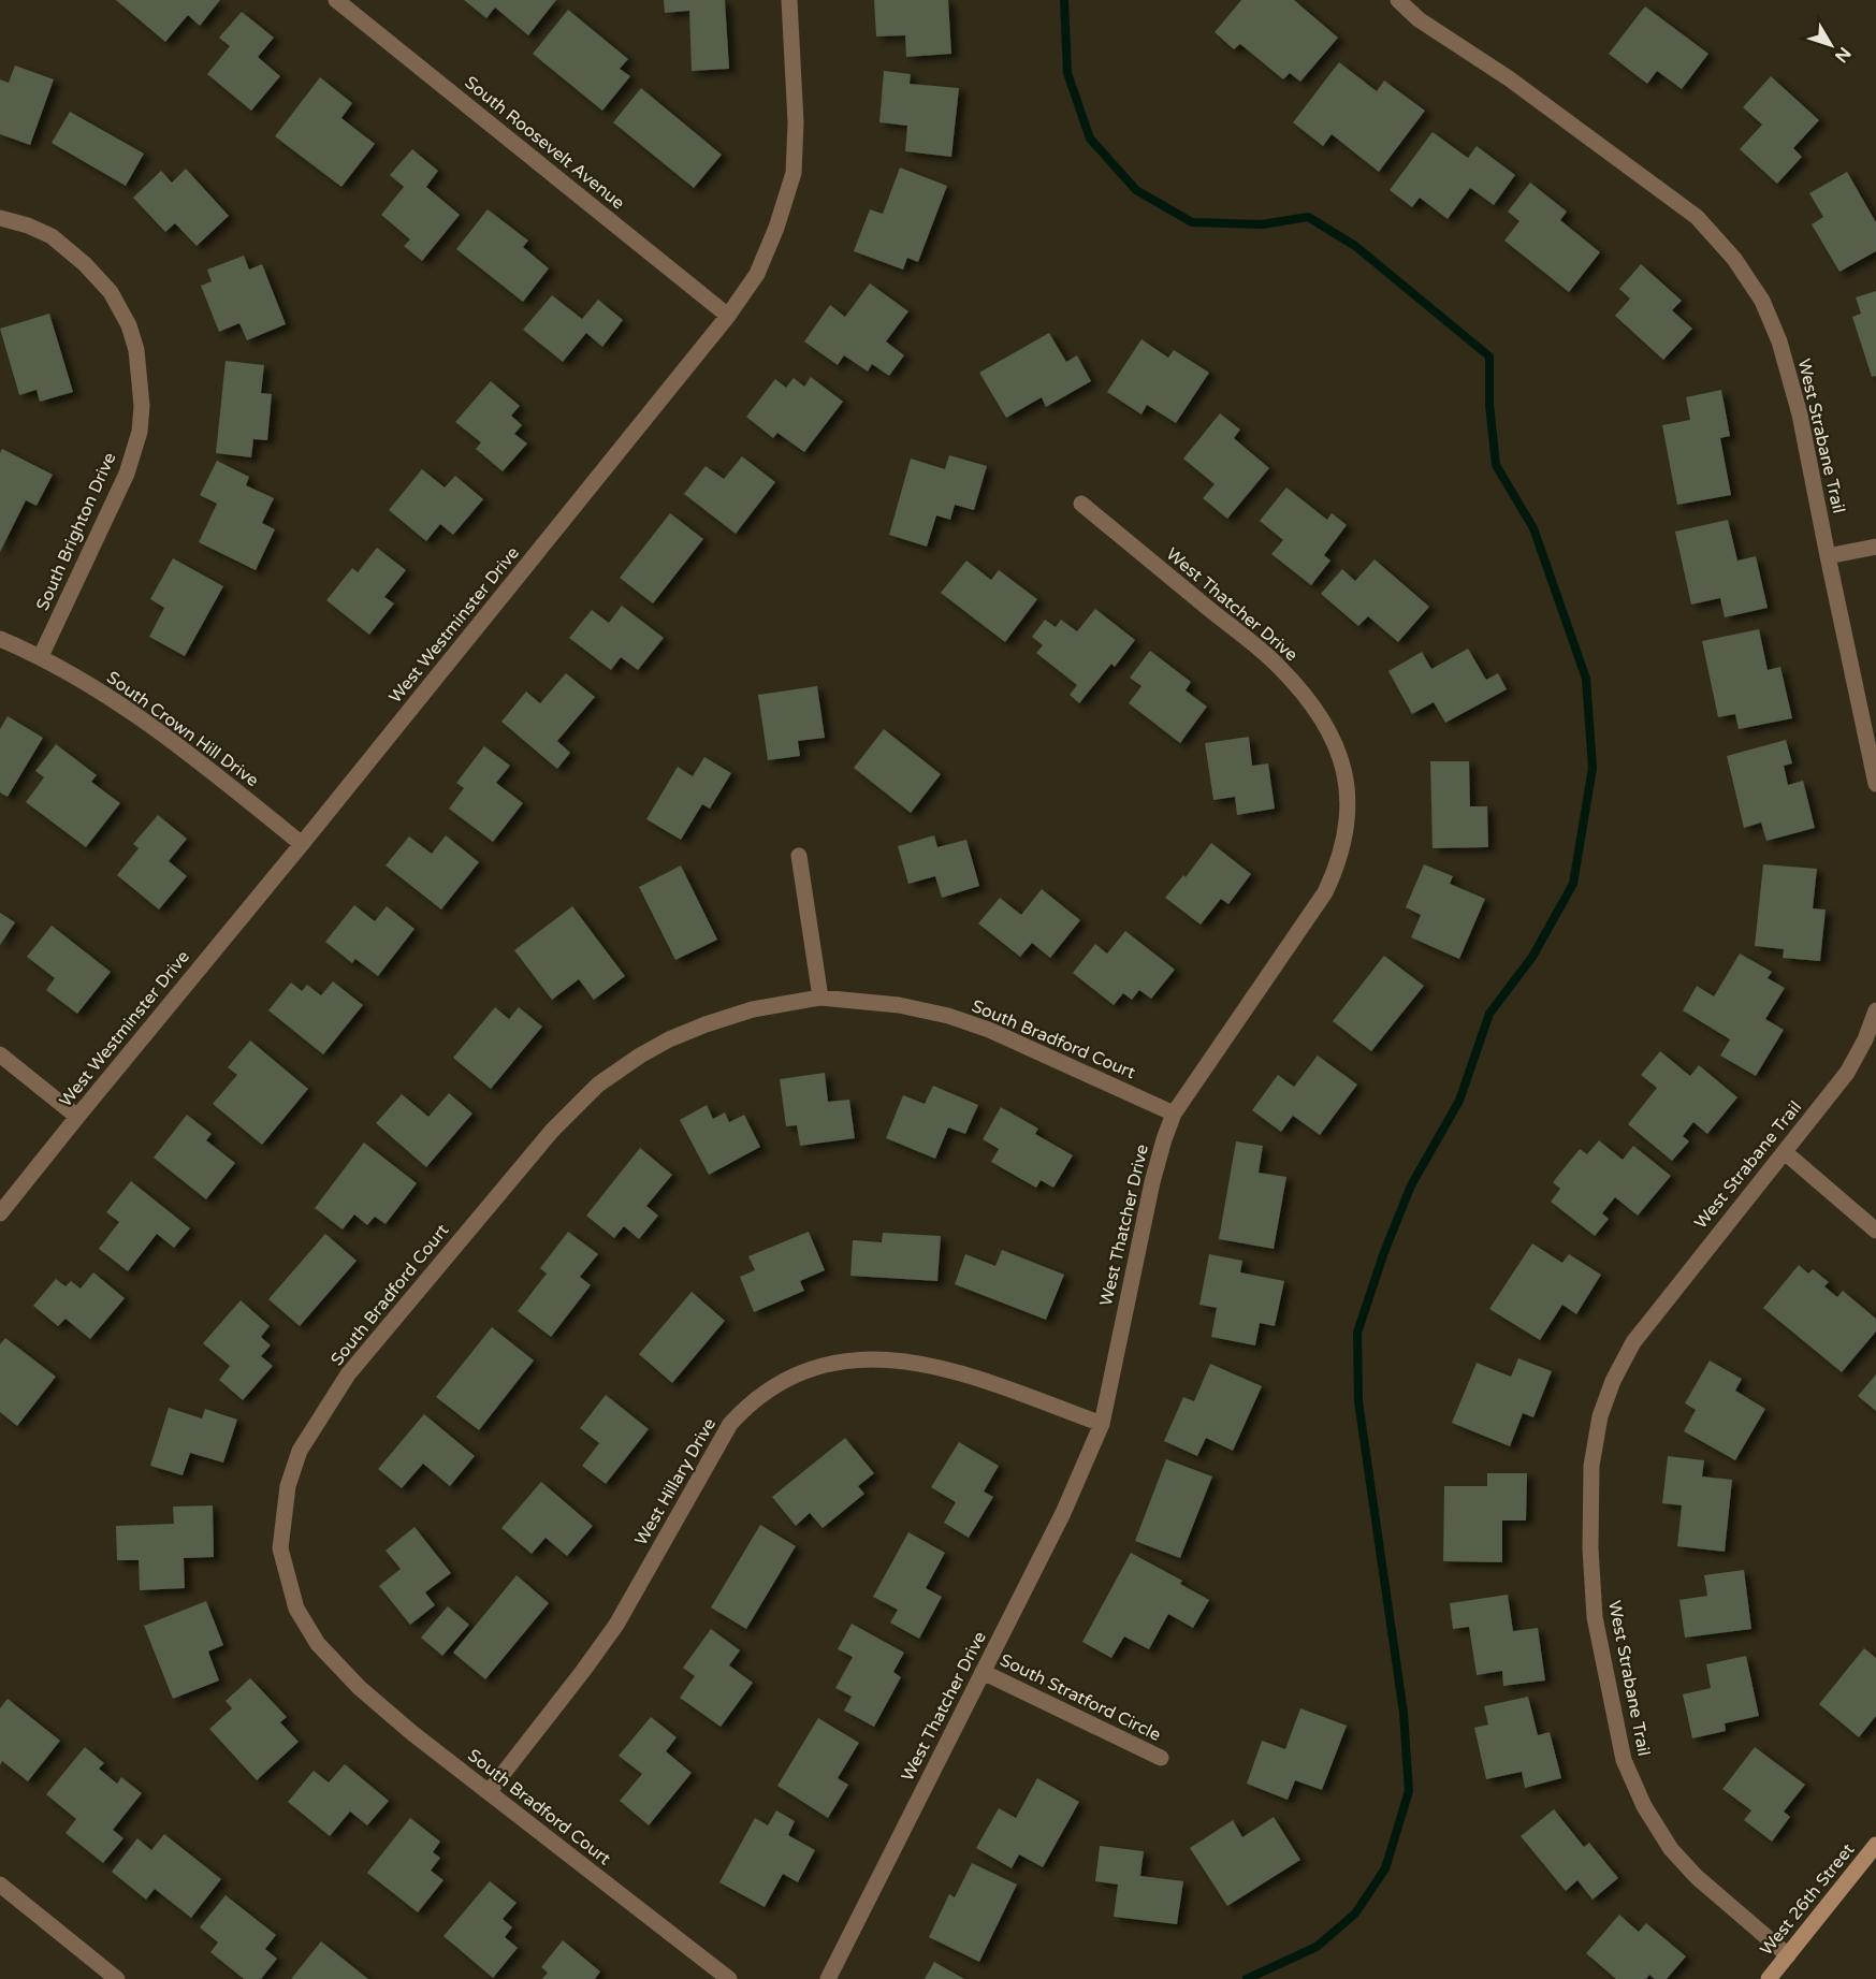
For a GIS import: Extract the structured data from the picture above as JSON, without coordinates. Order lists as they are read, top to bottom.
{
  "streets": {
    "main road": ["West 26th Street"],
    "street": [
      "South Roosevelt Avenue",
      "West Strabane Trail",
      "South Brighton Drive",
      "West Thatcher Drive",
      "West Westminster Drive",
      "South Crown Hill Drive",
      "South Bradford Court",
      "West Hillary Drive",
      "South Stratford Circle"
    ]
  },
  "crossings": [
    ["South Roosevelt Avenue", "West Westminster Drive"],
    ["West Strabane Trail", "West 26th Street"],
    ["South Brighton Drive", "South Crown Hill Drive"],
    ["West Thatcher Drive", "South Bradford Court"],
    ["West Thatcher Drive", "West Hillary Drive"],
    ["West Thatcher Drive", "South Stratford Circle"],
    ["West Westminster Drive", "South Crown Hill Drive"],
    ["South Bradford Court", "West Hillary Drive"]
  ],
  "north": "bottom right"
}
